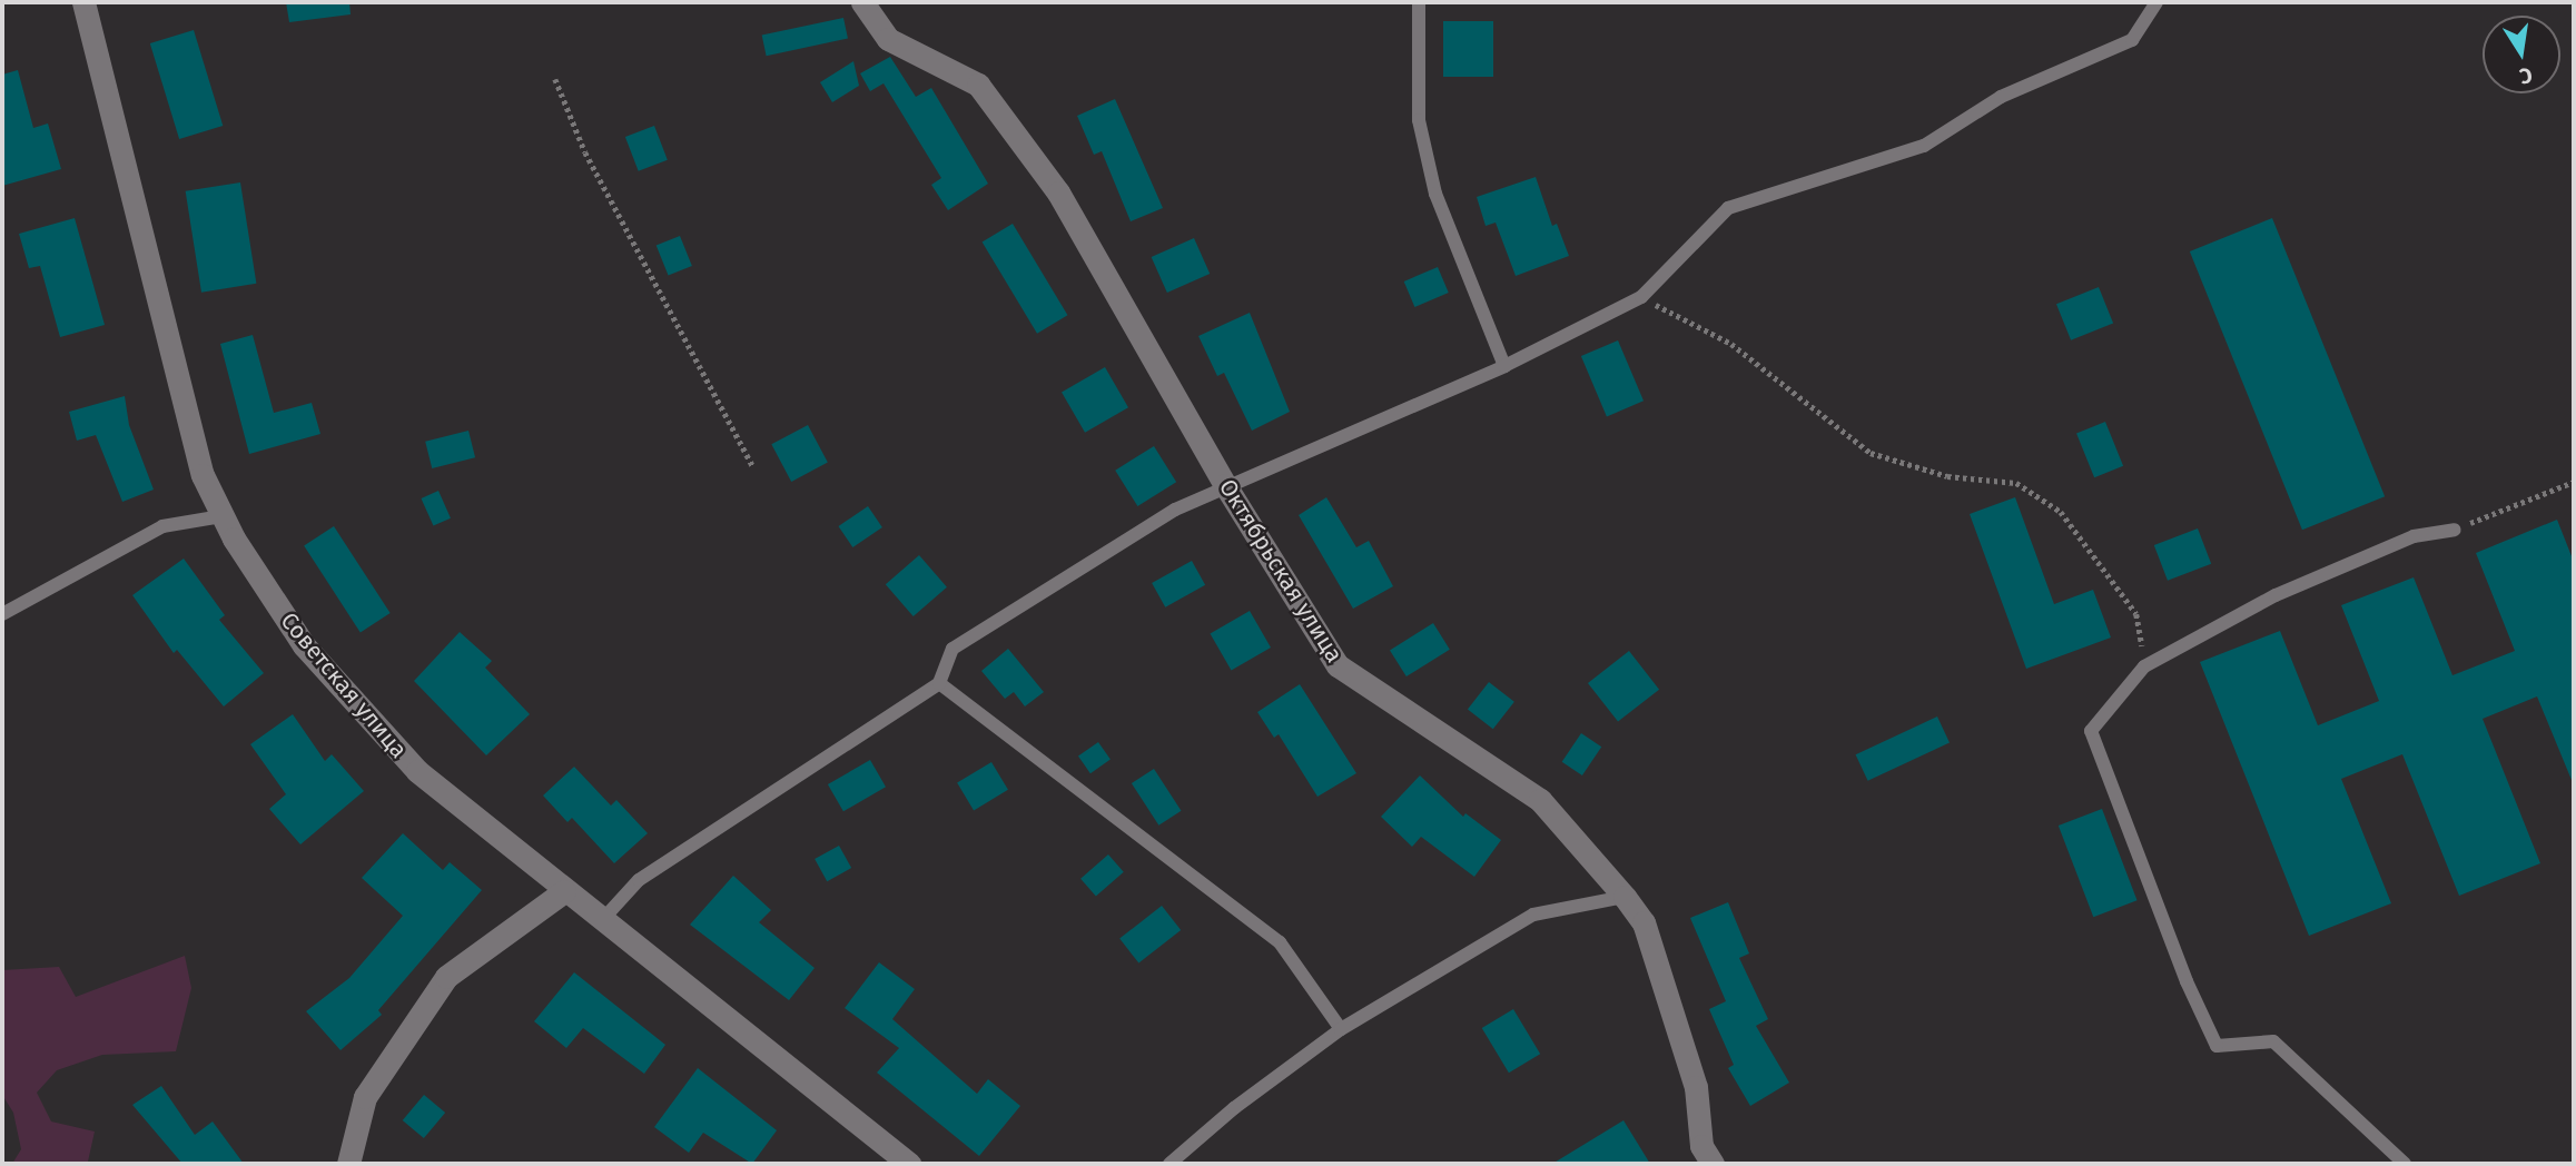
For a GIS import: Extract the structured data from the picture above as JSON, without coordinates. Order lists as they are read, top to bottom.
{
  "streets": {
    "street": ["Октябрьская улица", "Советская улица"]
  },
  "north": "bottom"
}
